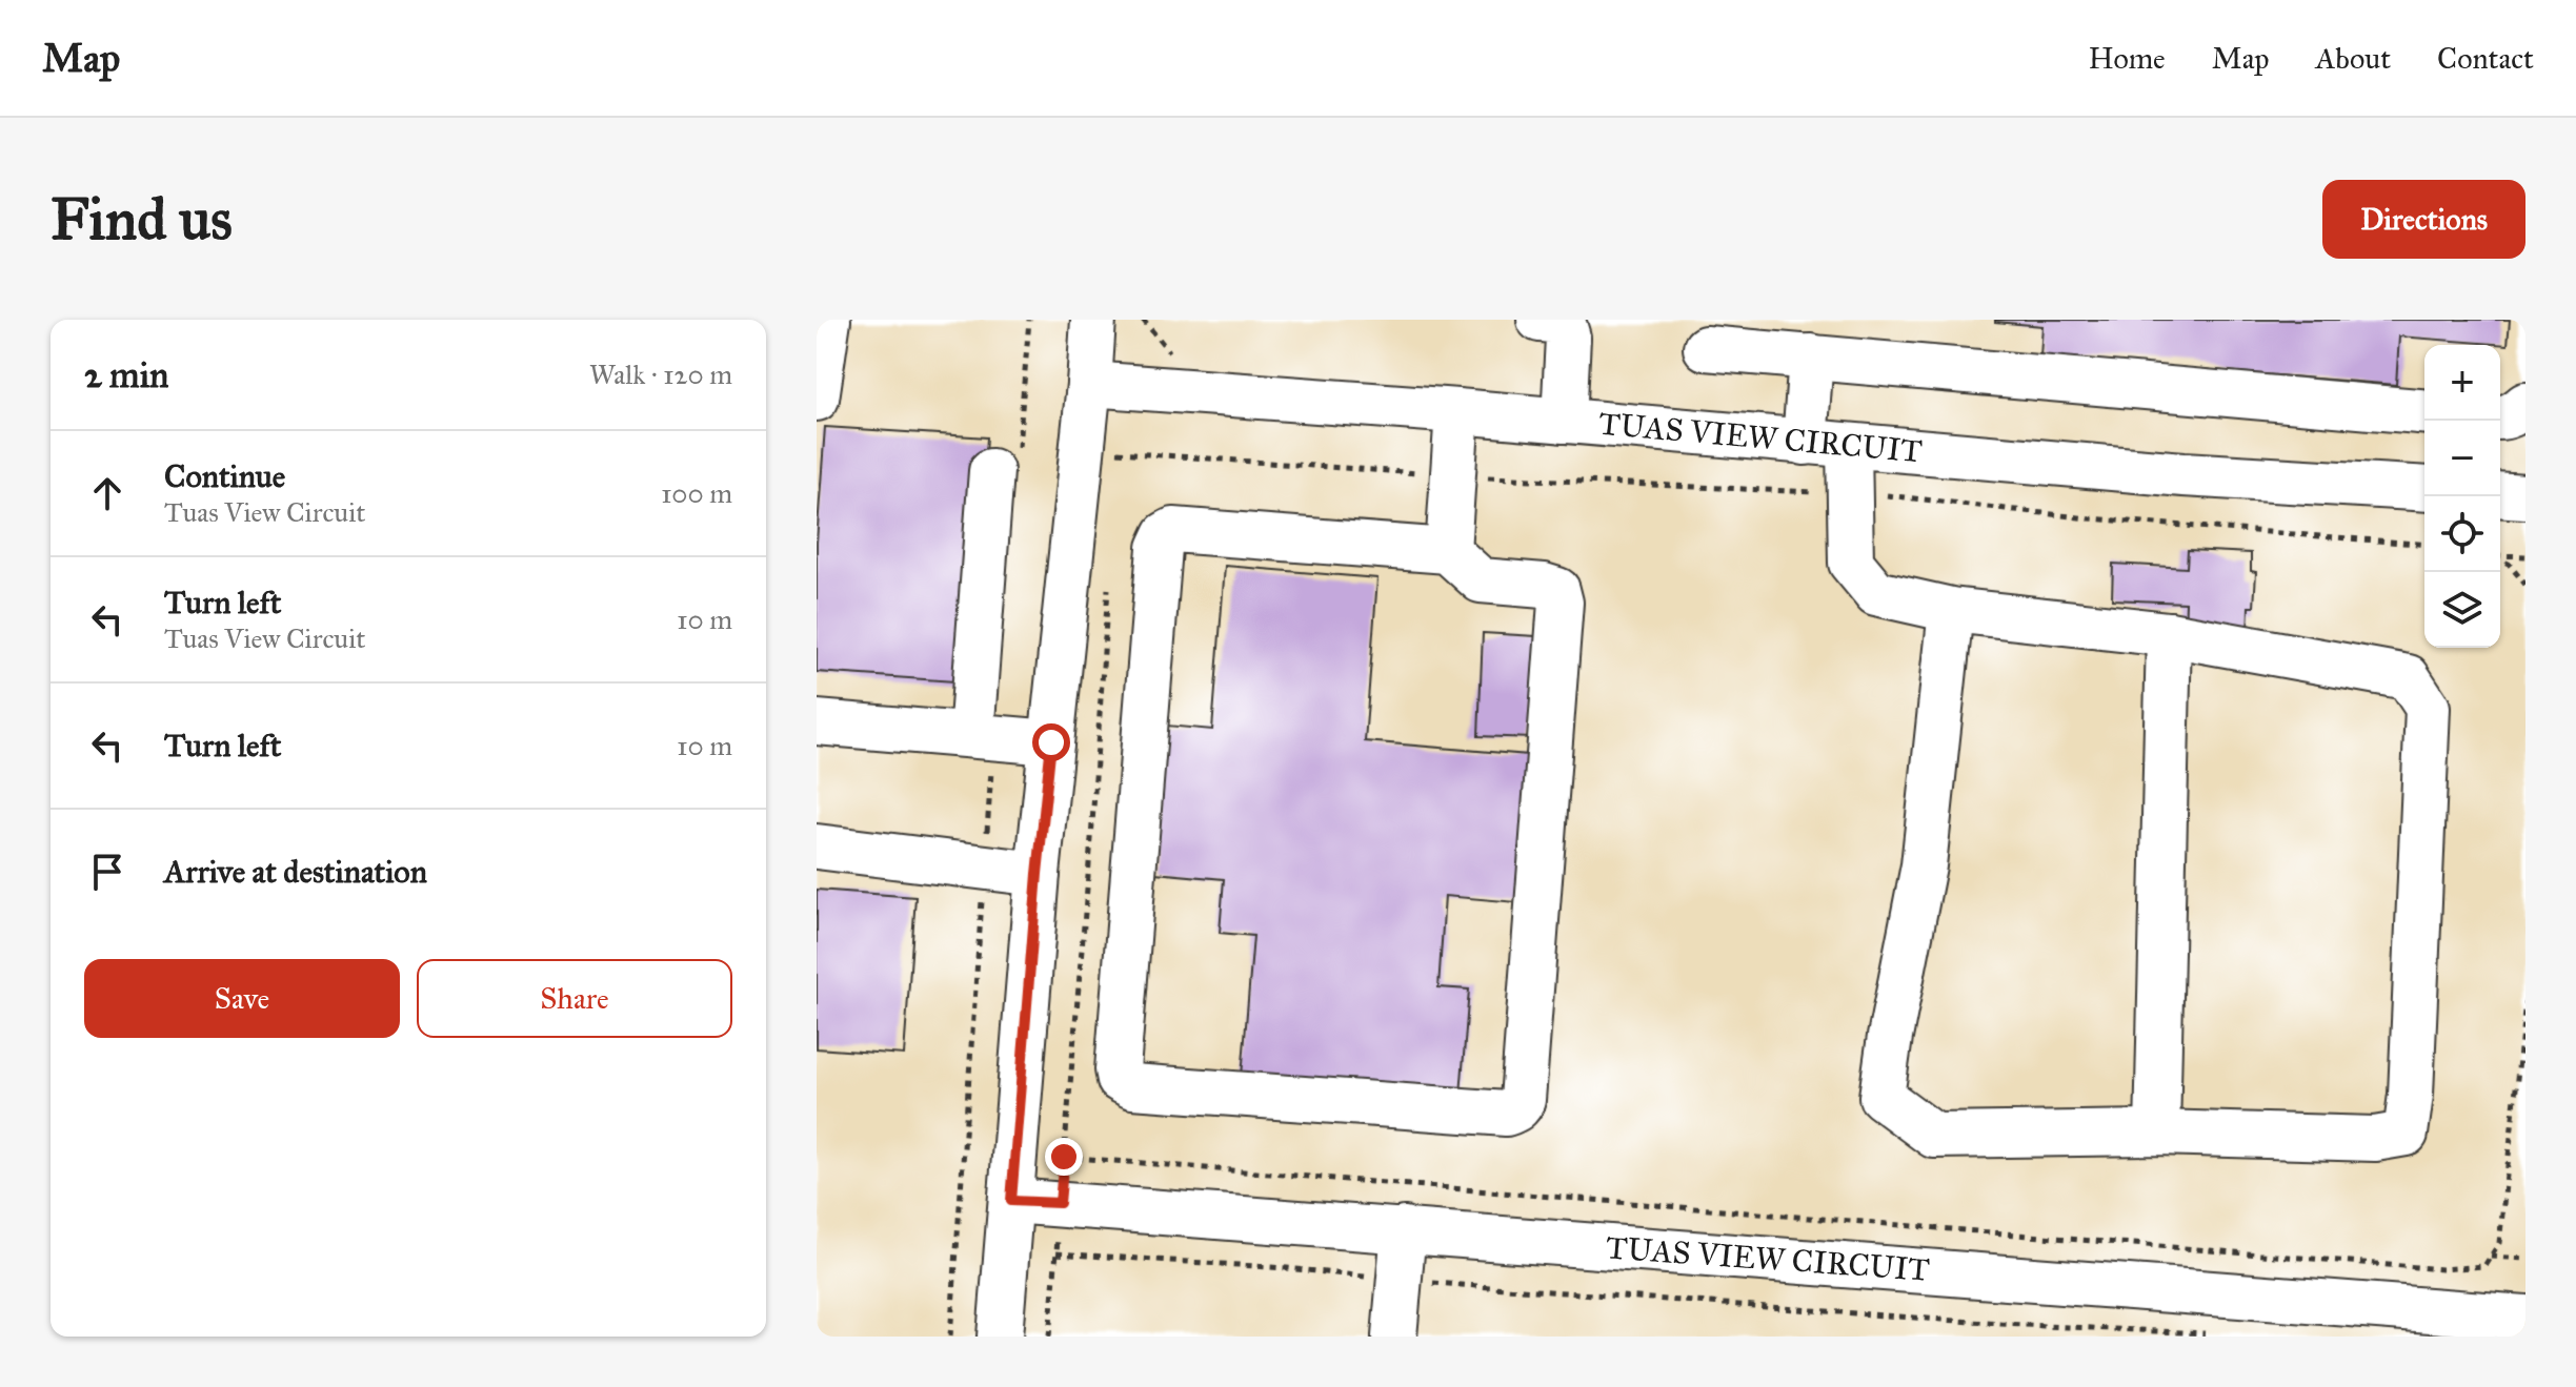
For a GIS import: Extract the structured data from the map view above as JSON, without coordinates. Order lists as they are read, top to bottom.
{
  "streets": {
    "street": ["TUAS VIEW CIRCUIT"]
  },
  "page": {
    "header": "Map",
    "nav": [
      "Home",
      "Map",
      "About",
      "Contact"
    ],
    "buttons": [
      "Directions",
      ["Save", "Share"]
    ],
    "title": "Find us",
    "heading": ["2 min", "Walk · 120 m"],
    "map_buttons": ["+", "−"],
    "list": [
      ["Continue", "Tuas View Circuit", "100 m"],
      ["Turn left", "Tuas View Circuit", "10 m"],
      ["Turn left", "10 m"],
      "Arrive at destination"
    ]
  }
}
